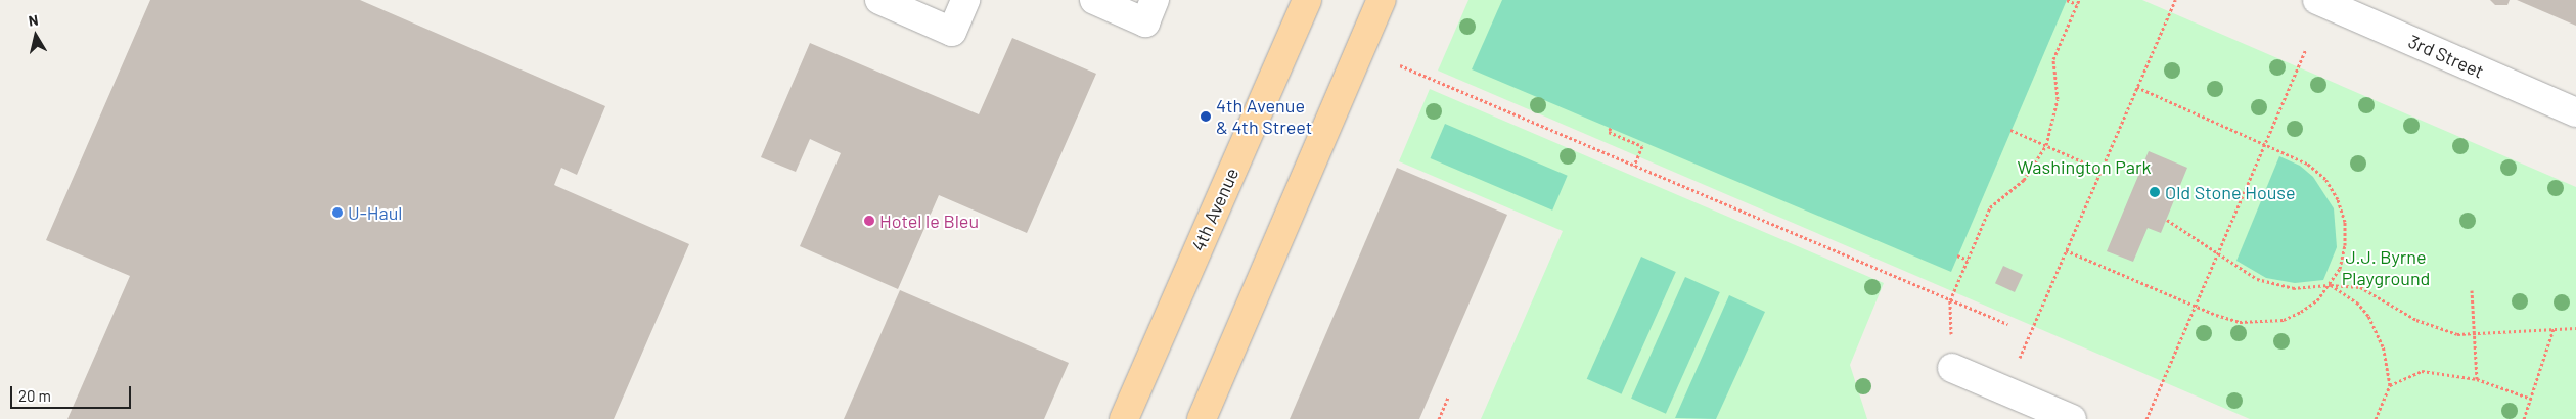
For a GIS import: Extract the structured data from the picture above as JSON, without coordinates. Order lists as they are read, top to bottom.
{
  "streets": {
    "main road": ["4th Avenue"],
    "street": ["3rd Street"]
  },
  "parks": ["Washington Park", "J.J. Byrne Playground"],
  "places": [
    "4th Avenue & 4th Street",
    "Old Stone House",
    "U-Haul",
    "Hotel le Bleu"
  ],
  "scale_bar": "20 m",
  "north": "top"
}
